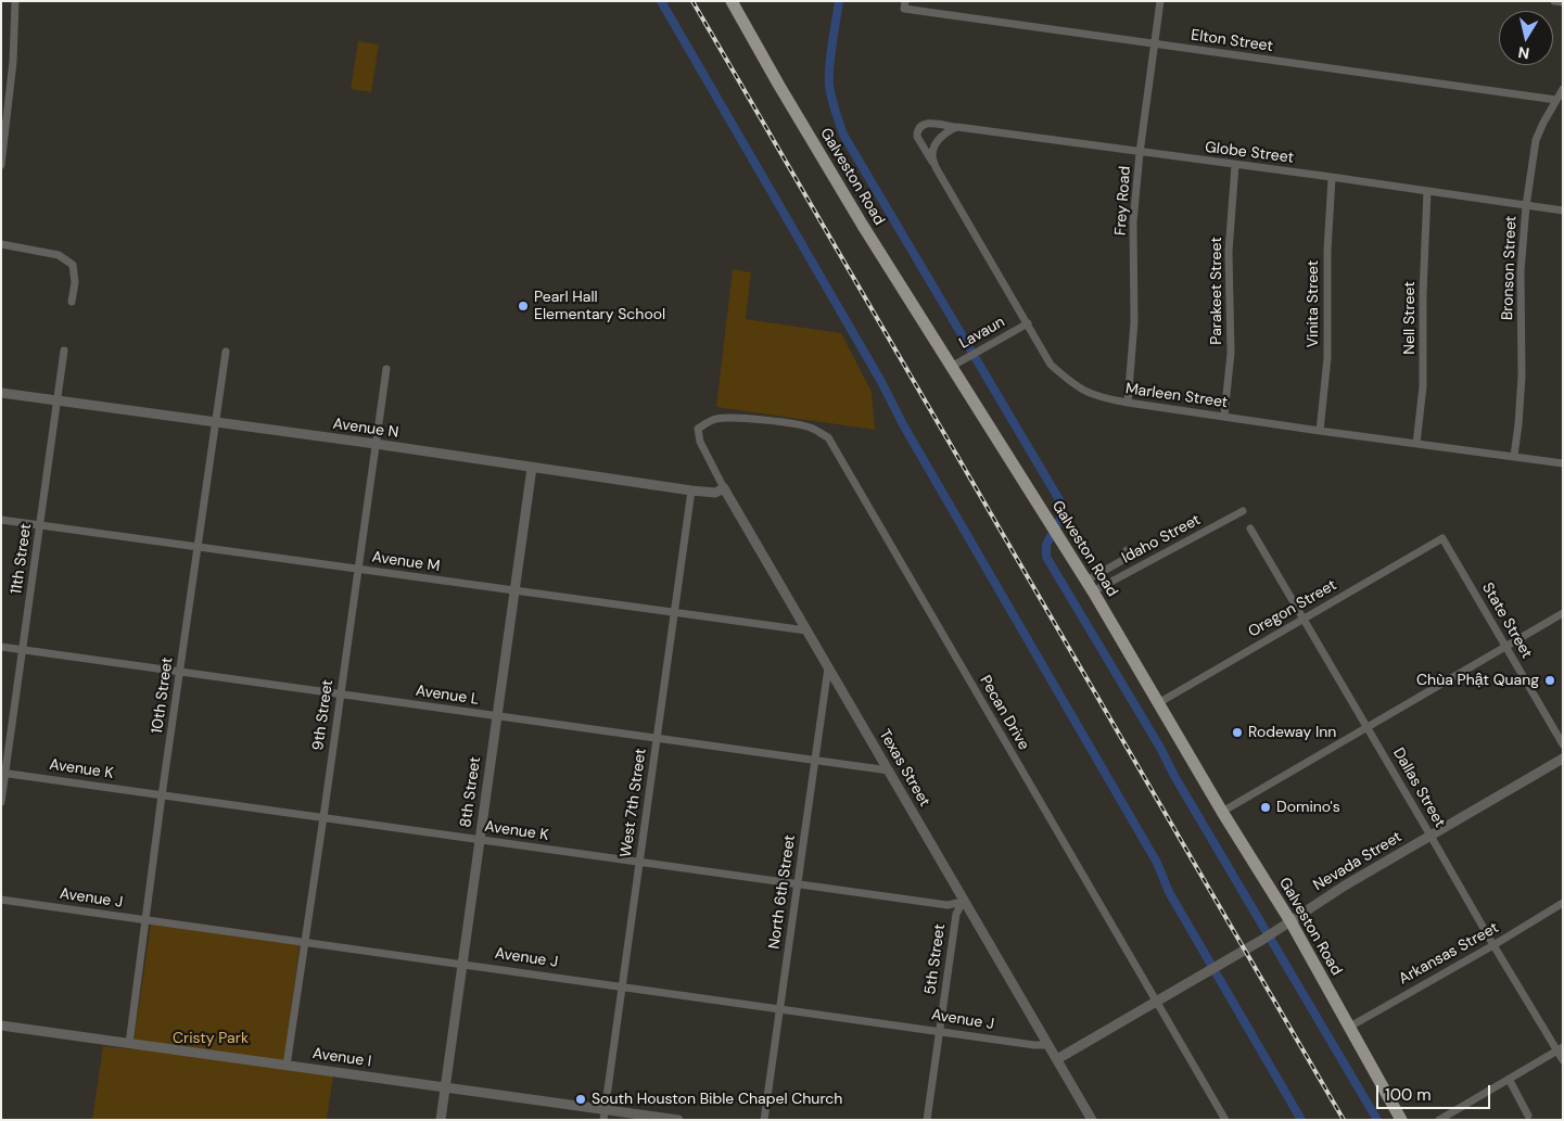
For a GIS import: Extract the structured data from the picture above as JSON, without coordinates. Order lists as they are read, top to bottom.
{
  "streets": {
    "main road": ["Galveston Road"],
    "street": [
      "Elton Street",
      "Globe Street",
      "Frey Road",
      "Bronson Street",
      "Parakeet Street",
      "Vinita Street",
      "Nell Street",
      "Lavaun",
      "Marleen Street",
      "Avenue N",
      "Idaho Street",
      "11th Street",
      "Avenue M",
      "Oregon Street",
      "State Street",
      "10th Street",
      "Avenue L",
      "Pecan Drive",
      "9th Street",
      "Texas Street",
      "Avenue K",
      "Dallas Street",
      "8th Street",
      "West 7th Street",
      "Nevada Street",
      "North 6th Street",
      "Avenue J",
      "Arkansas Street",
      "5th Street",
      "Avenue I"
    ]
  },
  "crossings": [
    ["Elton Street", "Frey Road"],
    ["Elton Street", "Bronson Street"],
    ["Globe Street", "Frey Road"],
    ["Globe Street", "Bronson Street"],
    ["Globe Street", "Parakeet Street"],
    ["Globe Street", "Vinita Street"],
    ["Globe Street", "Nell Street"],
    ["Globe Street", "Marleen Street"],
    ["Galveston Road", "Lavaun"],
    ["Galveston Road", "Idaho Street"],
    ["Galveston Road", "Oregon Street"],
    ["Galveston Road", "Nevada Street"],
    ["Galveston Road", "Arkansas Street"],
    ["Frey Road", "Marleen Street"],
    ["Bronson Street", "Marleen Street"],
    ["Parakeet Street", "Marleen Street"],
    ["Vinita Street", "Marleen Street"],
    ["Nell Street", "Marleen Street"],
    ["Lavaun", "Marleen Street"],
    ["Avenue N", "11th Street"],
    ["Avenue N", "10th Street"],
    ["Avenue N", "9th Street"],
    ["Avenue N", "Texas Street"],
    ["Avenue N", "8th Street"],
    ["Avenue N", "West 7th Street"],
    ["11th Street", "Avenue M"],
    ["11th Street", "Avenue L"],
    ["11th Street", "Avenue K"],
    ["Avenue M", "10th Street"],
    ["Avenue M", "9th Street"],
    ["Avenue M", "Texas Street"],
    ["Avenue M", "8th Street"],
    ["Avenue M", "West 7th Street"],
    ["Oregon Street", "State Street"],
    ["Oregon Street", "Dallas Street"],
    ["10th Street", "Avenue L"],
    ["10th Street", "Avenue K"],
    ["10th Street", "Avenue J"],
    ["10th Street", "Avenue I"],
    ["Avenue L", "9th Street"],
    ["Avenue L", "Texas Street"],
    ["Avenue L", "8th Street"],
    ["Avenue L", "West 7th Street"],
    ["Avenue L", "North 6th Street"],
    ["Pecan Drive", "Texas Street"],
    ["Pecan Drive", "Nevada Street"],
    ["9th Street", "Avenue K"],
    ["9th Street", "Avenue J"],
    ["9th Street", "Avenue I"],
    ["Texas Street", "Avenue K"],
    ["Texas Street", "Nevada Street"],
    ["Texas Street", "North 6th Street"],
    ["Texas Street", "Avenue J"],
    ["Texas Street", "5th Street"],
    ["Avenue K", "8th Street"],
    ["Avenue K", "West 7th Street"],
    ["Avenue K", "North 6th Street"],
    ["Avenue K", "5th Street"],
    ["Dallas Street", "Nevada Street"],
    ["Dallas Street", "Arkansas Street"],
    ["8th Street", "Avenue J"],
    ["8th Street", "Avenue I"],
    ["West 7th Street", "Avenue J"],
    ["West 7th Street", "Avenue I"],
    ["North 6th Street", "Avenue J"],
    ["Avenue J", "5th Street"]
  ],
  "parks": ["Cristy Park"],
  "places": [
    "Pearl Hall Elementary School",
    "Chùa Phật Quang",
    "Rodeway Inn",
    "Domino's",
    "South Houston Bible Chapel Church"
  ],
  "scale_bar": "100 m",
  "north": "bottom"
}
